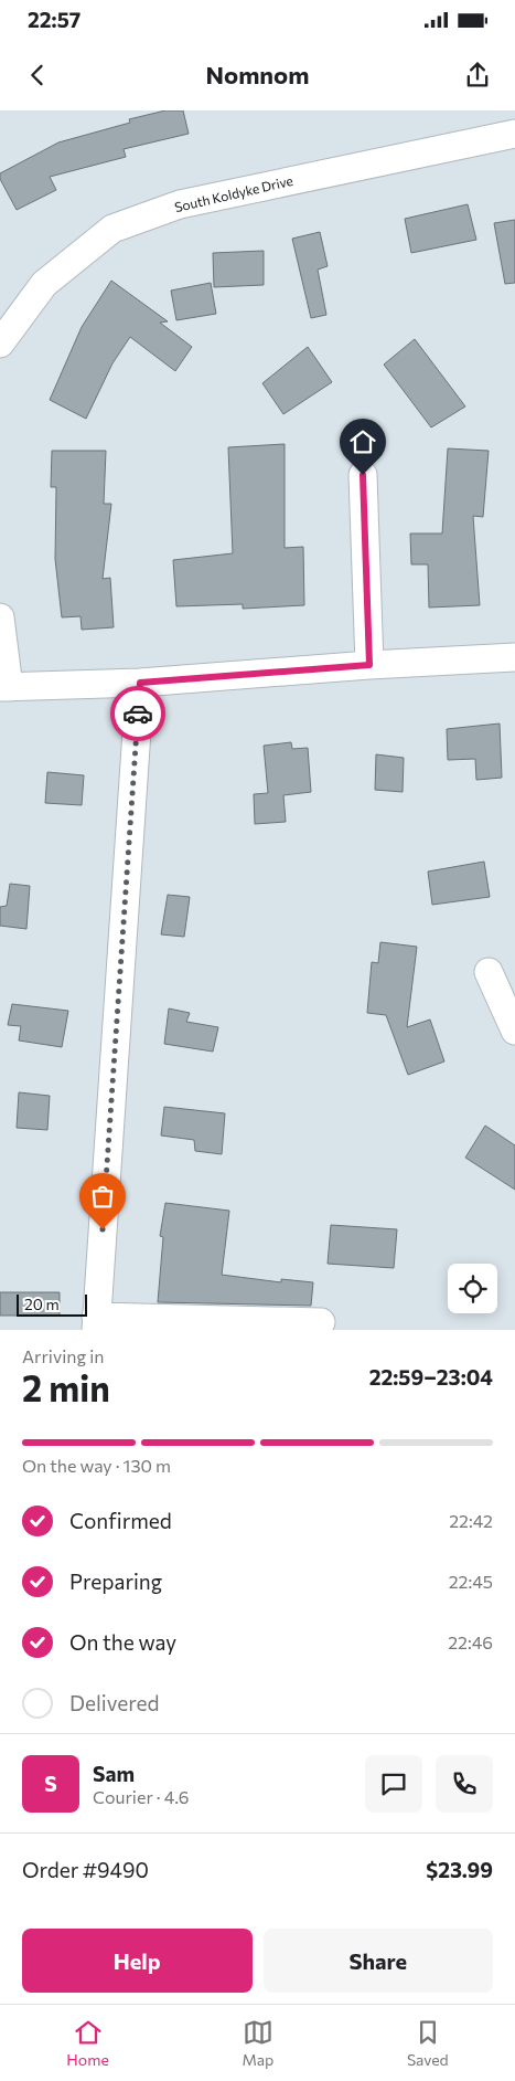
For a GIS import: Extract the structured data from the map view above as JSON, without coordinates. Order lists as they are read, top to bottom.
{
  "streets": {
    "street": ["South Koldyke Drive"]
  },
  "scale_bar": "20 m",
  "page": {
    "status": "22:57",
    "header": "Nomnom",
    "scale": "20 m",
    "heading": ["2 min", "Arriving in", "22:59–23:04"],
    "panel": [
      "Sam",
      "Courier · 4.6",
      "Order #9490",
      "$23.99"
    ],
    "bar": "On the way · 130 m",
    "list": [
      ["Confirmed", "22:42"],
      ["Preparing", "22:45"],
      ["On the way", "22:46"],
      "Delivered"
    ],
    "round": "S",
    "buttons": ["Help", "Share"],
    "tabs": ["Home", "Map", "Saved"]
  }
}
